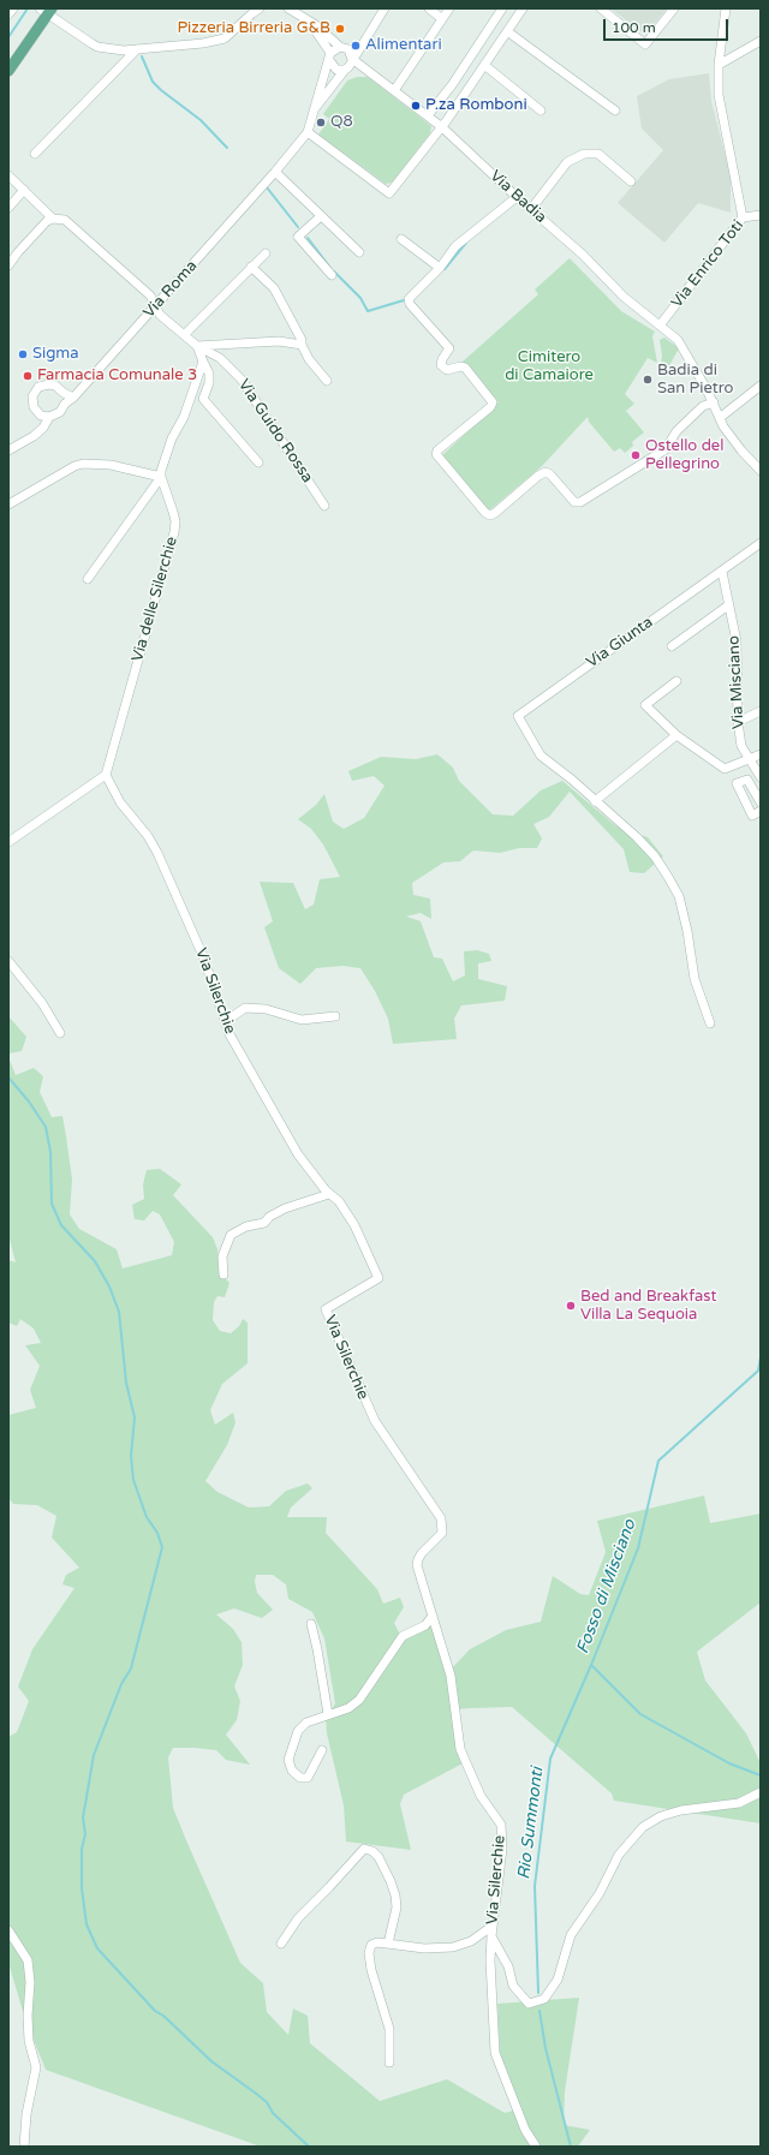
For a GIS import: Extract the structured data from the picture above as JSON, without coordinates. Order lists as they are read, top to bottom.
{
  "streets": {
    "street": [
      "Via Badia",
      "Via Enrico Toti",
      "Via Roma",
      "Via Guido Rossa",
      "Via delle Silerchie",
      "Via Giunta",
      "Via Misciano",
      "Via Silerchie"
    ]
  },
  "crossings": [
    ["Via Badia", "Via Enrico Toti"],
    ["Via Badia", "Via Roma"],
    ["Via delle Silerchie", "Via Silerchie"],
    ["Via Giunta", "Via Misciano"]
  ],
  "water": ["Fosso di Misciano", "Rio Summonti"],
  "parks": ["Cimitero di Camaiore"],
  "places": [
    "Pizzeria Birreria G&B",
    "Alimentari",
    "P.za Romboni",
    "Q8",
    "Sigma",
    "Farmacia Comunale 3",
    "Badia di San Pietro",
    "Ostello del Pellegrino",
    "Bed and Breakfast Villa La Sequoia"
  ],
  "scale_bar": "100 m"
}
